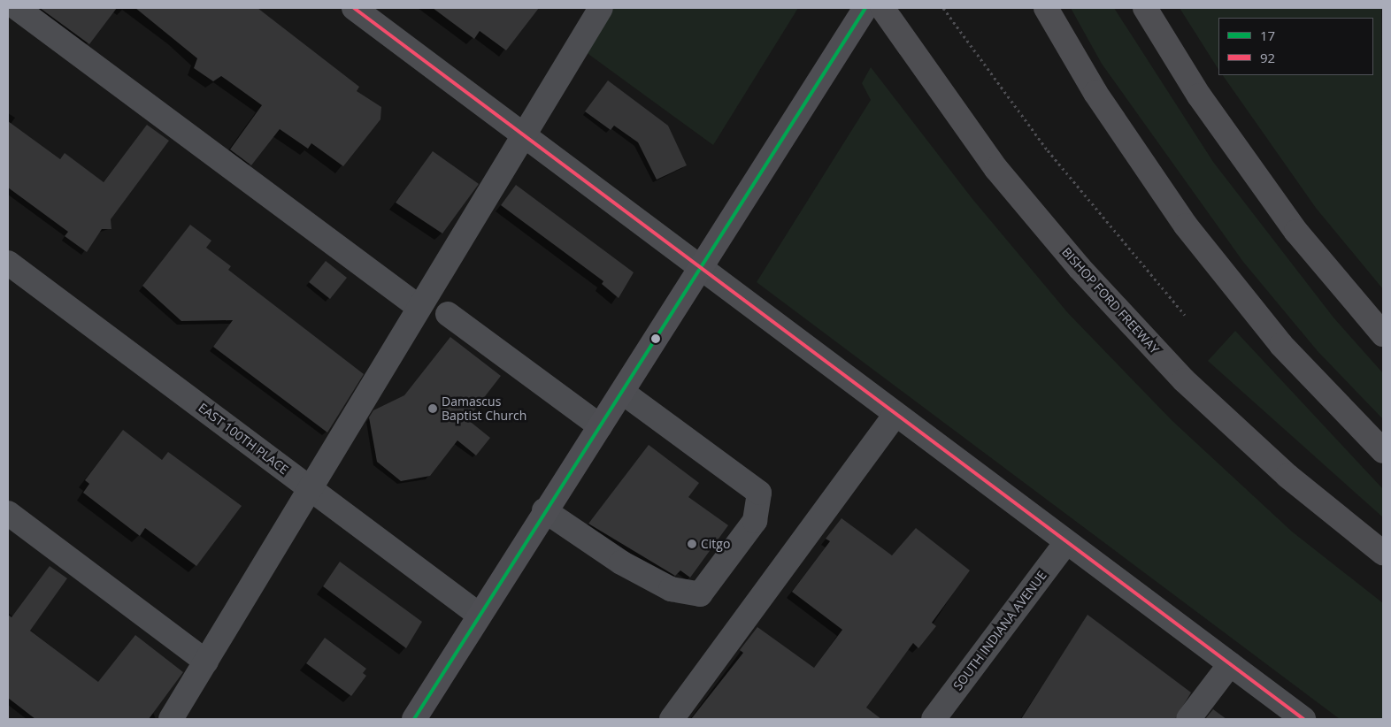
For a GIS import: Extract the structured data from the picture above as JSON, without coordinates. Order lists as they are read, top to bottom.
{
  "streets": {
    "highway": ["BISHOP FORD FREEWAY"],
    "street": ["EAST 100TH PLACE", "SOUTH INDIANA AVENUE"]
  },
  "places": ["Damascus Baptist Church", "Citgo"],
  "lines": ["transit line 17", "transit line 92"],
  "legend": ["17", "92"]
}
